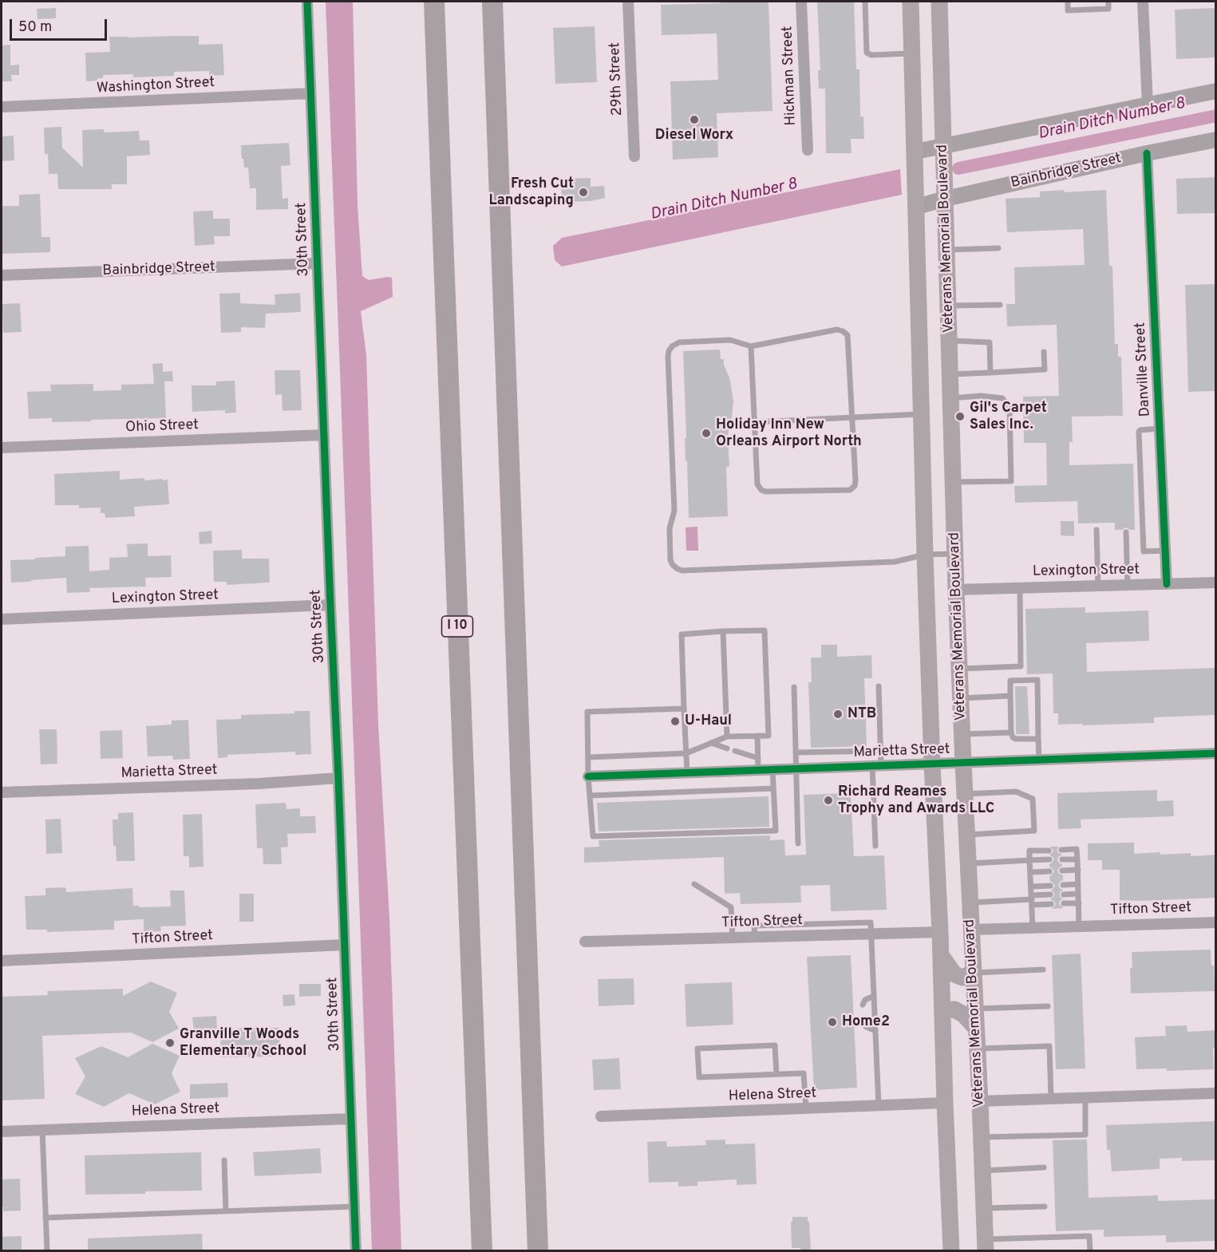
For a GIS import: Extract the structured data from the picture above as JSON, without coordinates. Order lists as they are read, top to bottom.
{
  "streets": {
    "highway": ["I 10"],
    "main road": ["Veterans Memorial Boulevard"],
    "street": [
      "Hickman Street",
      "29th Street",
      "Washington Street",
      "Bainbridge Street",
      "30th Street",
      "Danville Street",
      "Ohio Street",
      "Lexington Street",
      "Marietta Street",
      "Tifton Street",
      "Helena Street"
    ]
  },
  "crossings": [
    ["Washington Street", "30th Street"],
    ["Bainbridge Street", "Veterans Memorial Boulevard"],
    ["Bainbridge Street", "30th Street"],
    ["Bainbridge Street", "Danville Street"],
    ["Veterans Memorial Boulevard", "Lexington Street"],
    ["Veterans Memorial Boulevard", "Marietta Street"],
    ["Veterans Memorial Boulevard", "Tifton Street"],
    ["Veterans Memorial Boulevard", "Helena Street"],
    ["30th Street", "Ohio Street"],
    ["30th Street", "Lexington Street"],
    ["30th Street", "Marietta Street"],
    ["30th Street", "Tifton Street"],
    ["30th Street", "Helena Street"],
    ["Danville Street", "Lexington Street"]
  ],
  "water": ["Drain Ditch Number 8"],
  "places": [
    "Diesel Worx",
    "Fresh Cut Landscaping",
    "Gil's Carpet Sales Inc.",
    "Holiday Inn New Orleans Airport North",
    "NTB",
    "U-Haul",
    "Richard Reames Trophy and Awards LLC",
    "Home2",
    "Granville T Woods Elementary School"
  ],
  "scale_bar": "50 m"
}
